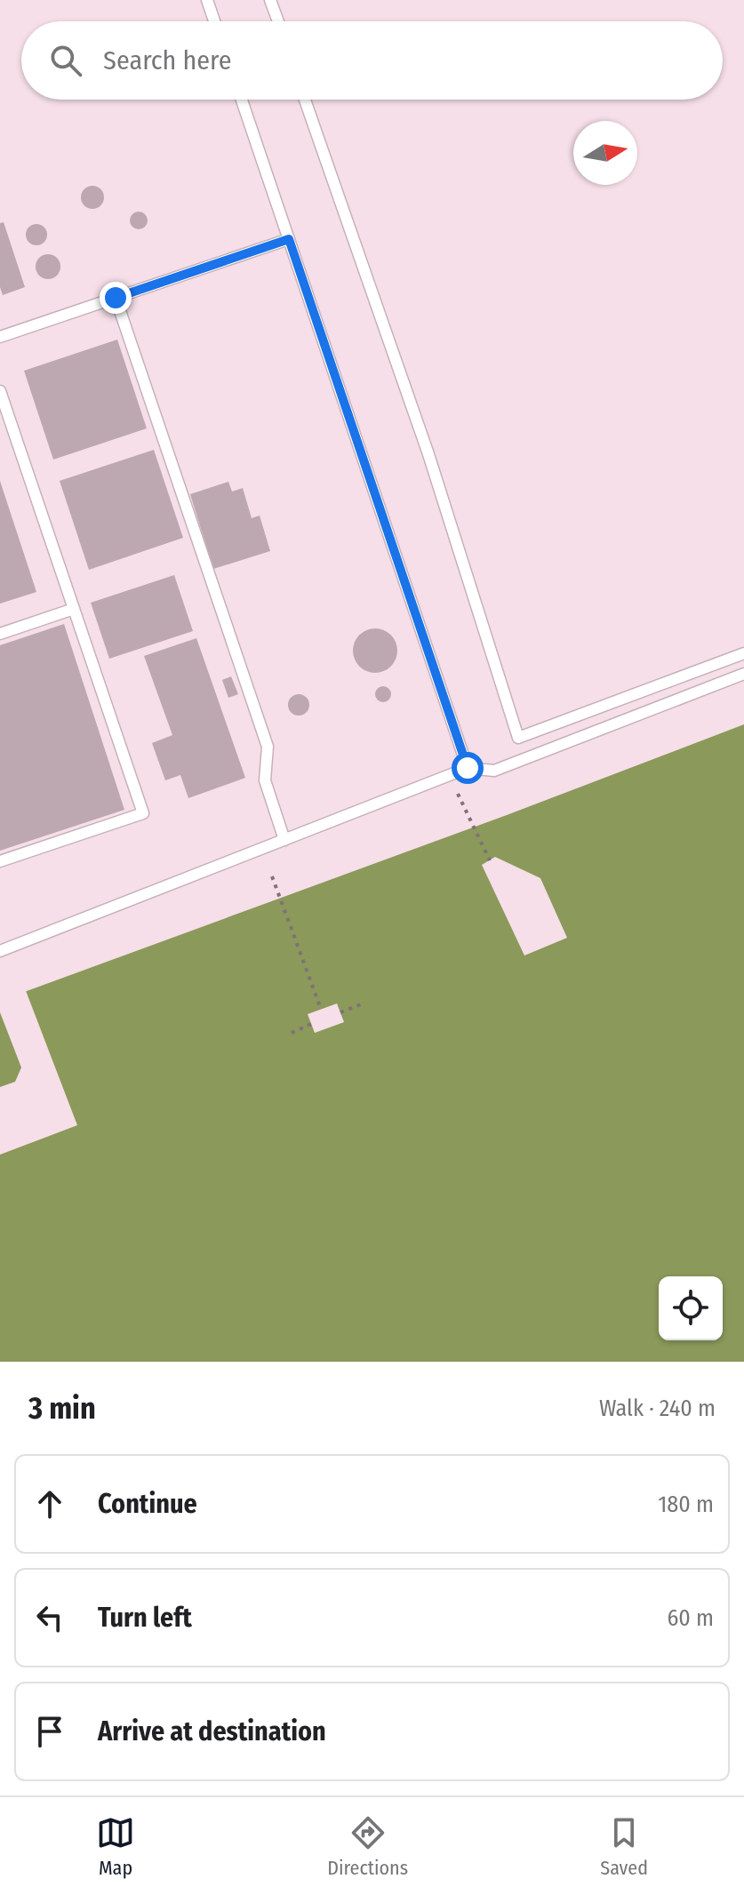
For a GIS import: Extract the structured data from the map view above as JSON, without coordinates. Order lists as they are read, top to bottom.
{
  "north": "right",
  "page": {
    "search": "Search here",
    "heading": ["3 min", "Walk · 240 m"],
    "list": [
      ["Continue", "180 m"],
      ["Turn left", "60 m"],
      "Arrive at destination"
    ],
    "nav": ["Map", "Directions", "Saved"]
  }
}
